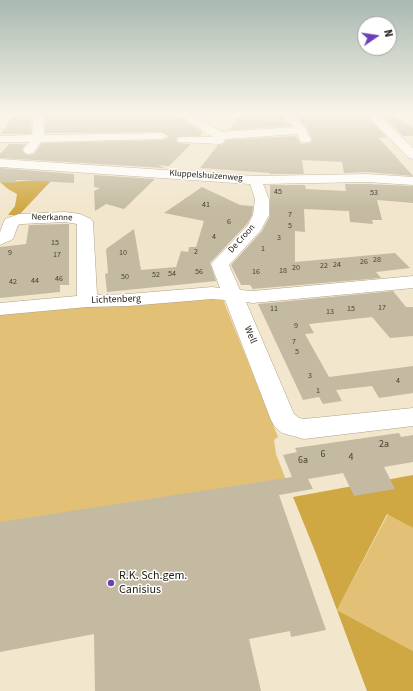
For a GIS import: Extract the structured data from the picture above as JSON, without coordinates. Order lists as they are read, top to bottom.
{
  "streets": {
    "street": [
      "Kluppelshuizenweg",
      "Neerkanne",
      "De Croon",
      "Lichtenberg",
      "Well"
    ]
  },
  "crossings": [
    ["Kluppelshuizenweg", "De Croon"],
    ["Neerkanne", "Lichtenberg"],
    ["De Croon", "Lichtenberg"],
    ["De Croon", "Well"],
    ["Lichtenberg", "Well"]
  ],
  "places": ["R.K. Sch.gem. Canisius"],
  "house_numbers": [
    "45",
    "53",
    "41",
    "7",
    "6",
    "5",
    "4",
    "3",
    "15",
    "1",
    "2",
    "9",
    "10",
    "17",
    "28",
    "26",
    "24",
    "22",
    "20",
    "18",
    "56",
    "16",
    "54",
    "52",
    "50",
    "46",
    "44",
    "42",
    "17",
    "11",
    "15",
    "13",
    "9",
    "7",
    "5",
    "3",
    "4",
    "1",
    "2a",
    "6",
    "4",
    "6a"
  ],
  "north": "right"
}
